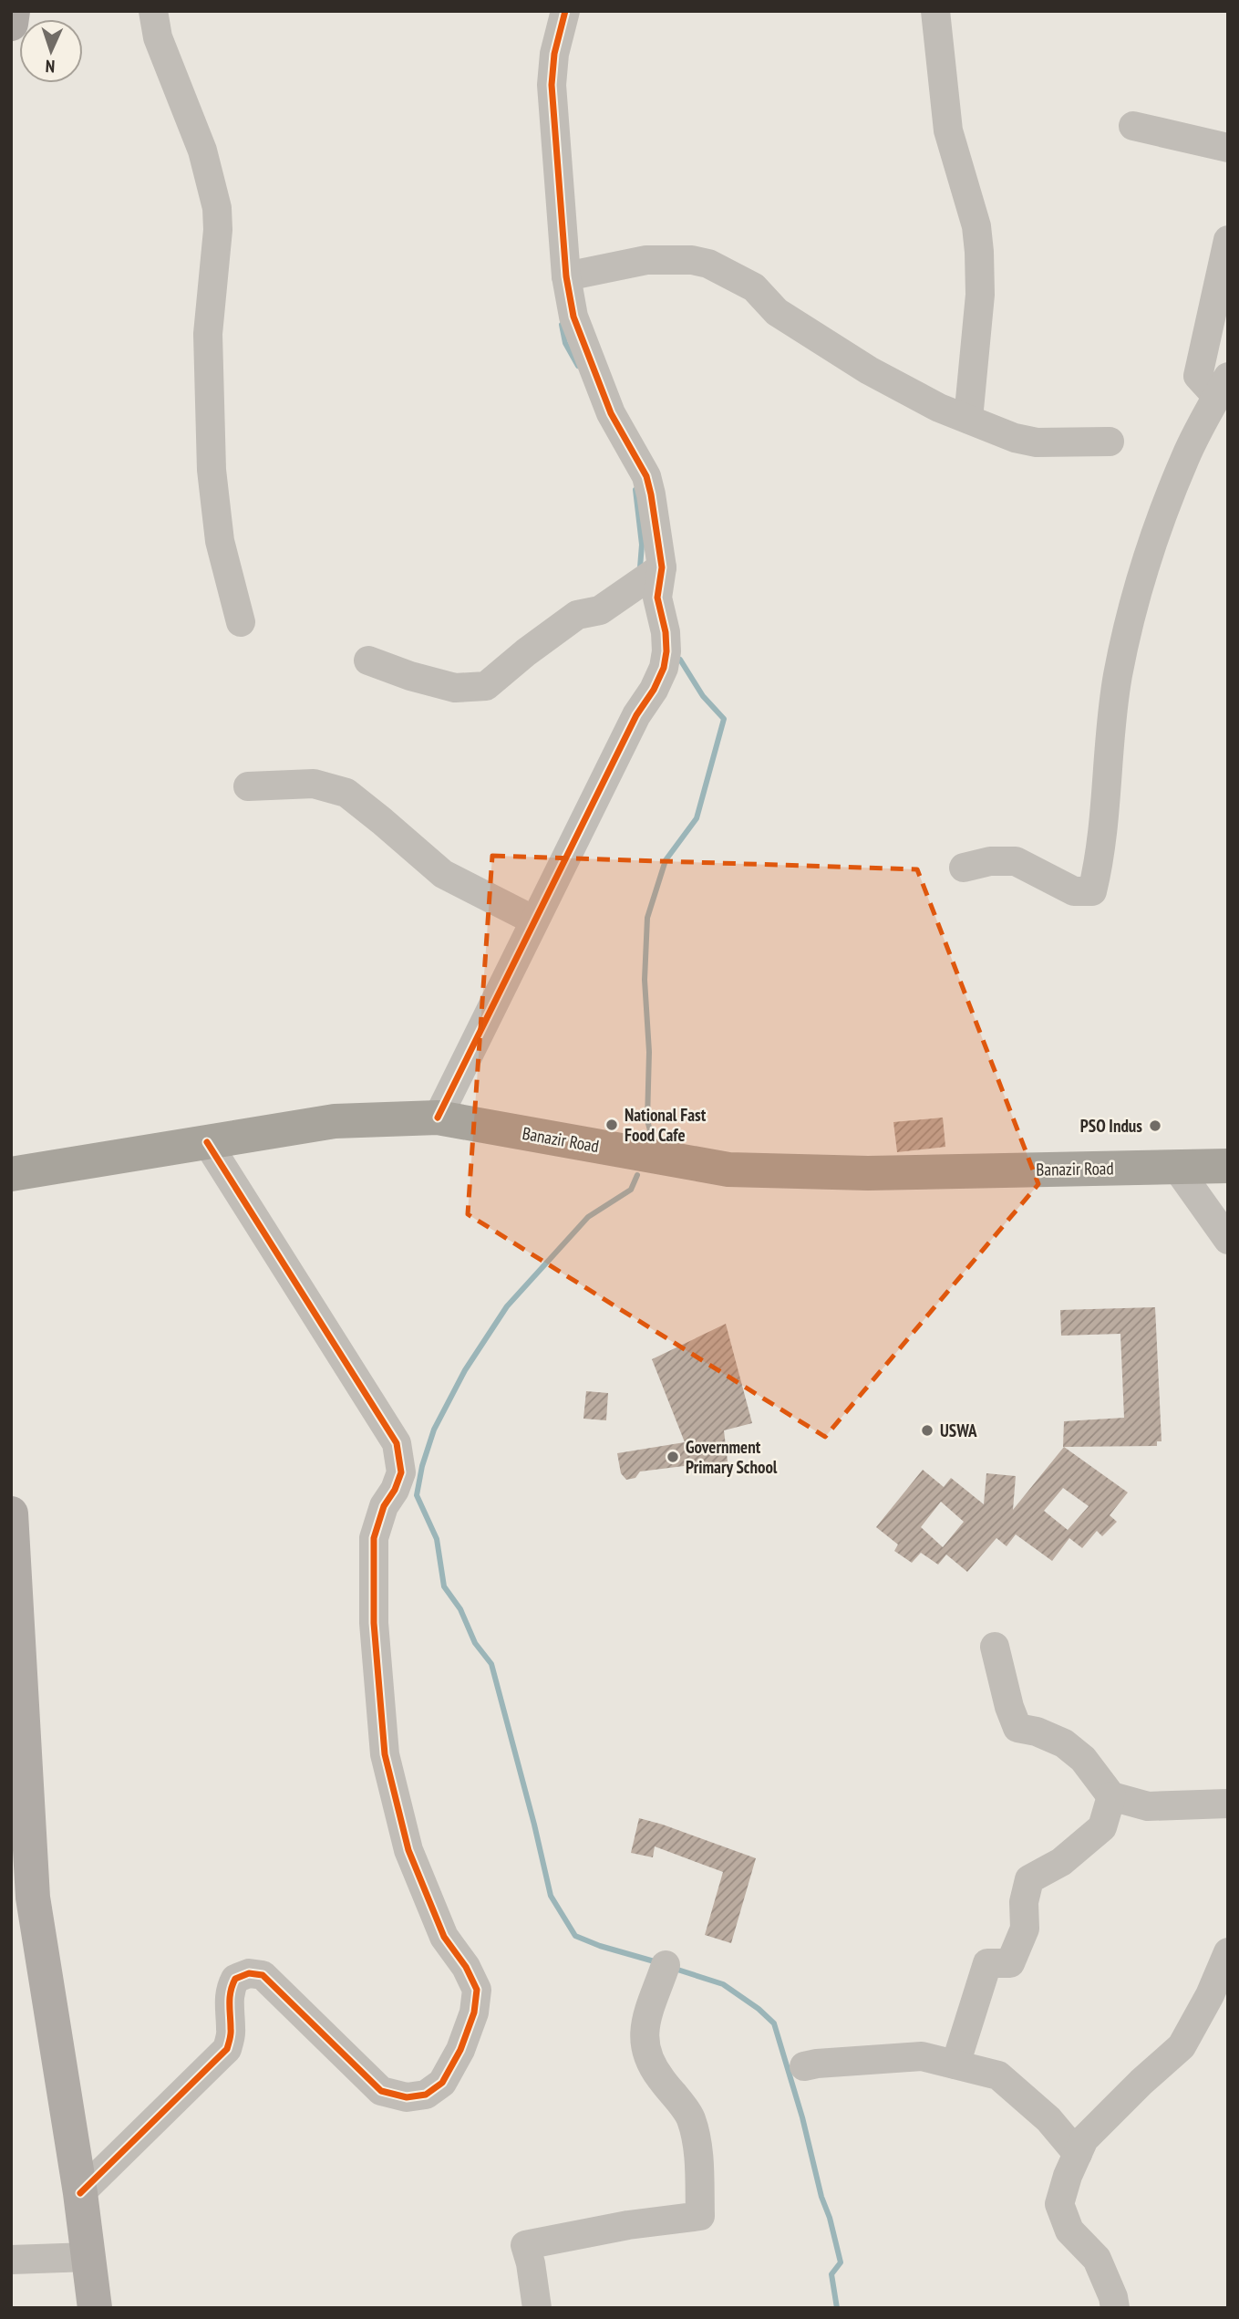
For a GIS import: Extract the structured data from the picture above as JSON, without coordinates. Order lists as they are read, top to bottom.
{
  "streets": {
    "highway": ["Banazir Road"]
  },
  "places": [
    "National Fast Food Cafe",
    "PSO Indus",
    "USWA",
    "Government Primary School"
  ],
  "north": "bottom"
}
